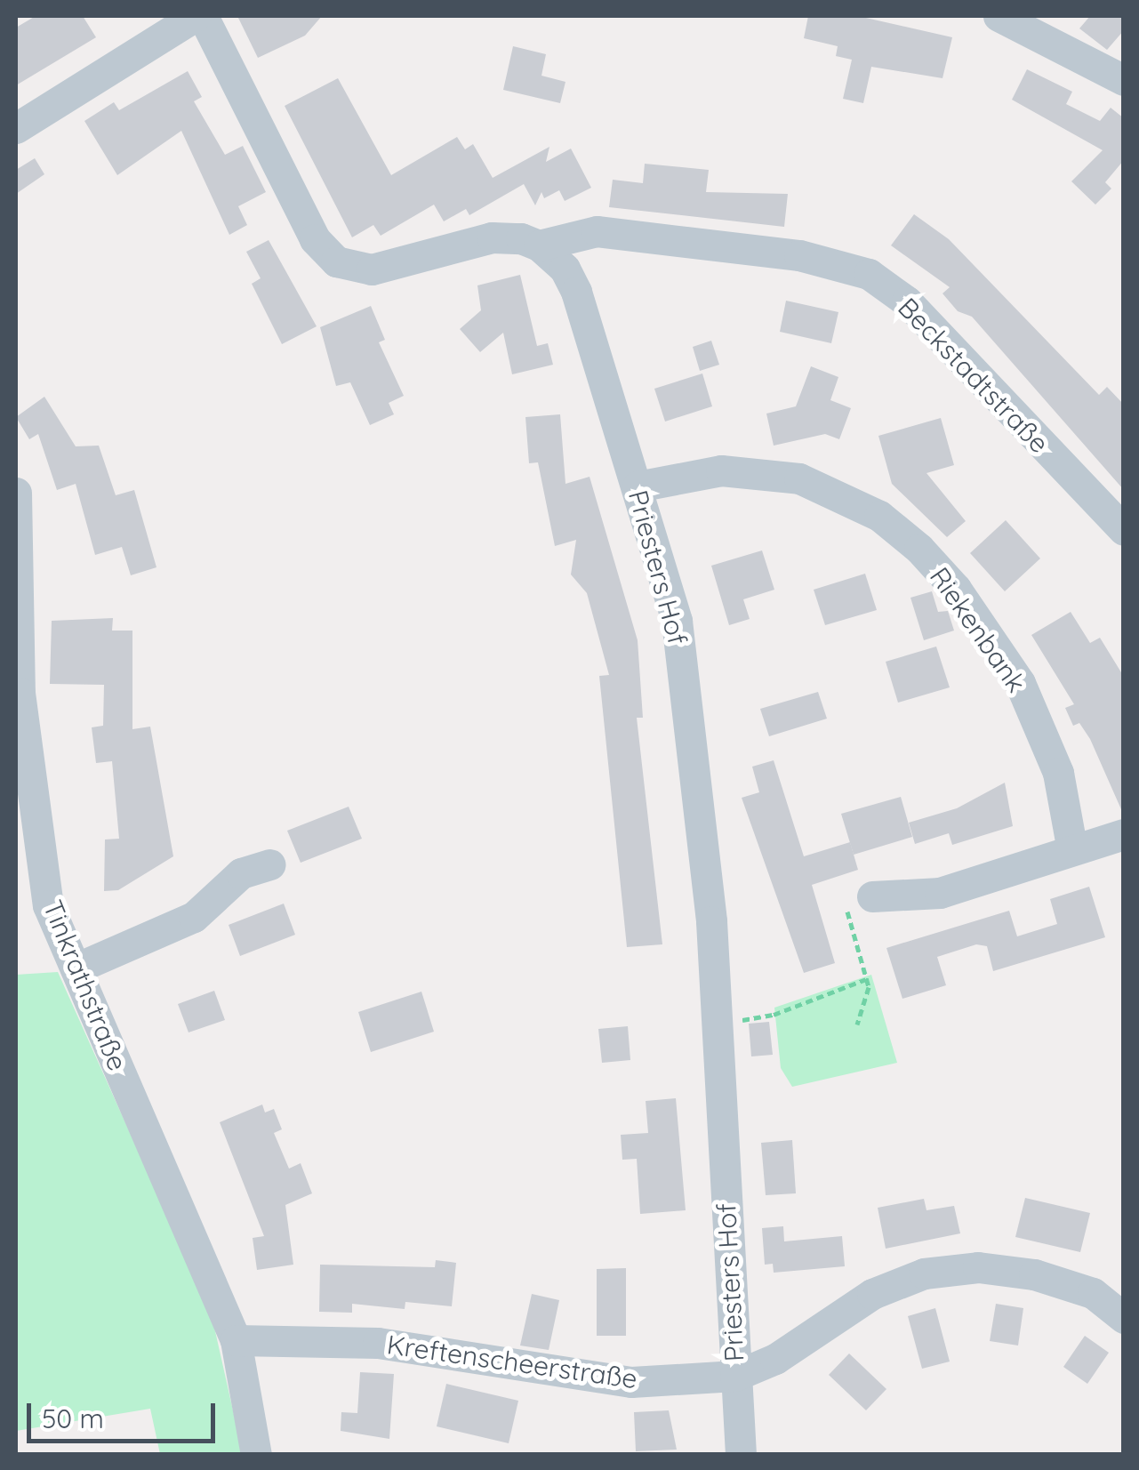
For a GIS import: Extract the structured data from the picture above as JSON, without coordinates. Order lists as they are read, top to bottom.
{
  "streets": {
    "street": [
      "Beckstadtstraße",
      "Priesters Hof",
      "Riekenbank",
      "Tinkrathstraße",
      "Kreftenscheerstraße"
    ]
  },
  "crossings": [
    ["Beckstadtstraße", "Priesters Hof"],
    ["Priesters Hof", "Riekenbank"],
    ["Priesters Hof", "Kreftenscheerstraße"],
    ["Tinkrathstraße", "Kreftenscheerstraße"]
  ],
  "scale_bar": "50 m"
}
